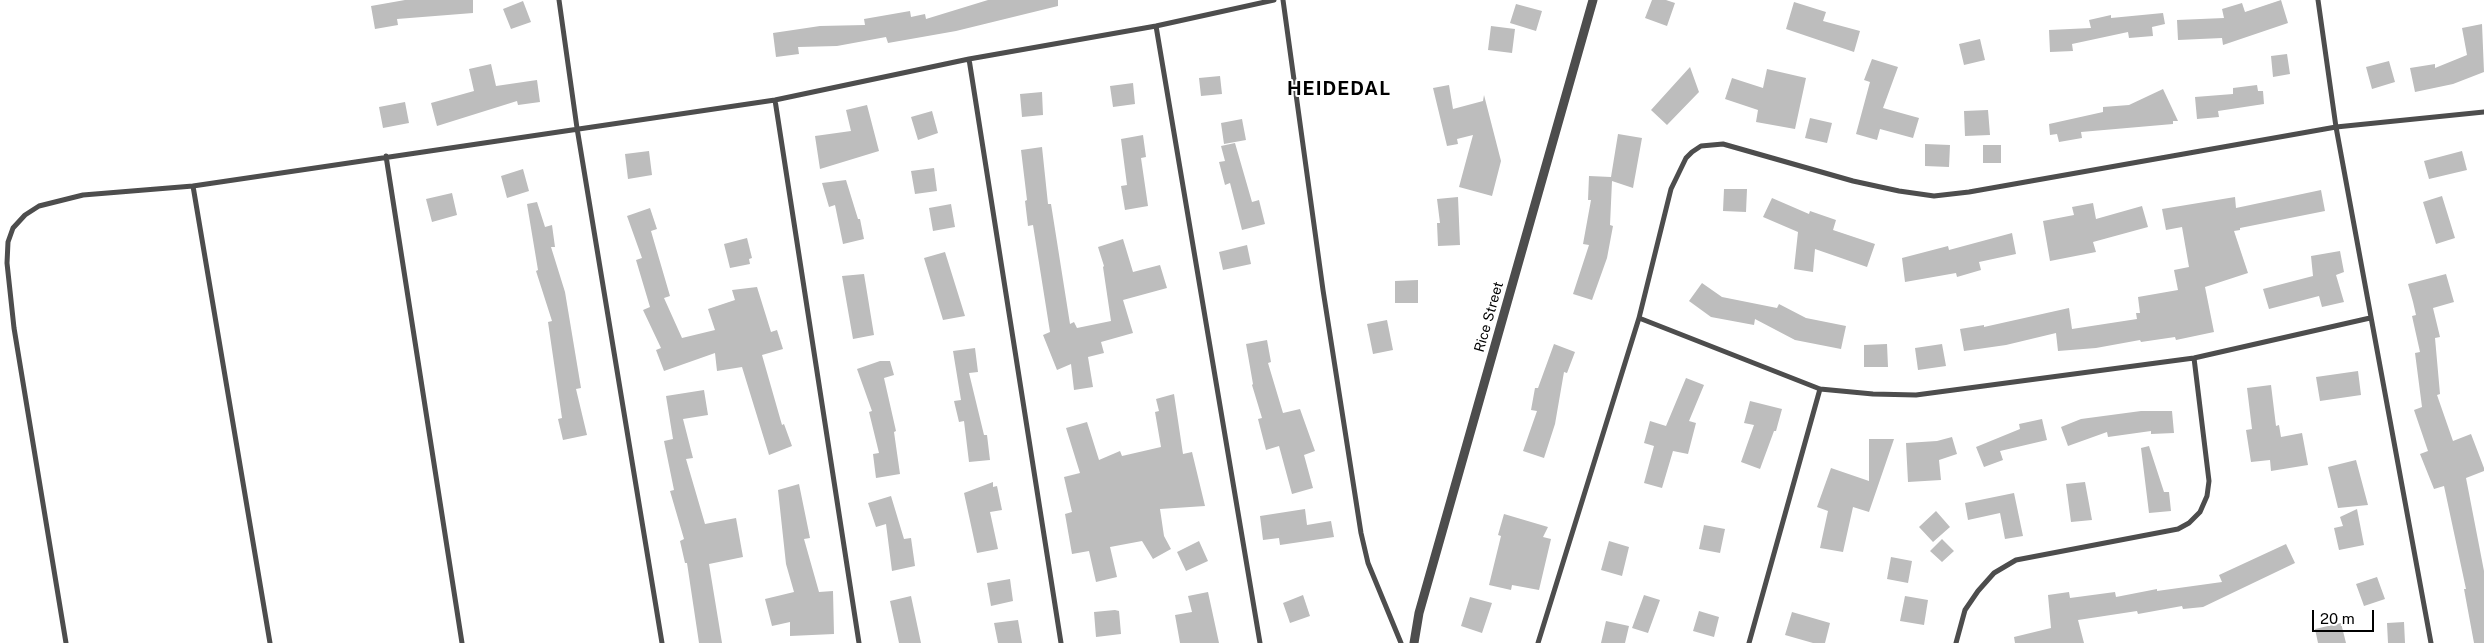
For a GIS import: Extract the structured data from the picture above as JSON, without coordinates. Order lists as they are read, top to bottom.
{
  "streets": {
    "street": ["Rice Street"]
  },
  "districts": ["HEIDEDAL"],
  "scale_bar": "20 m"
}
